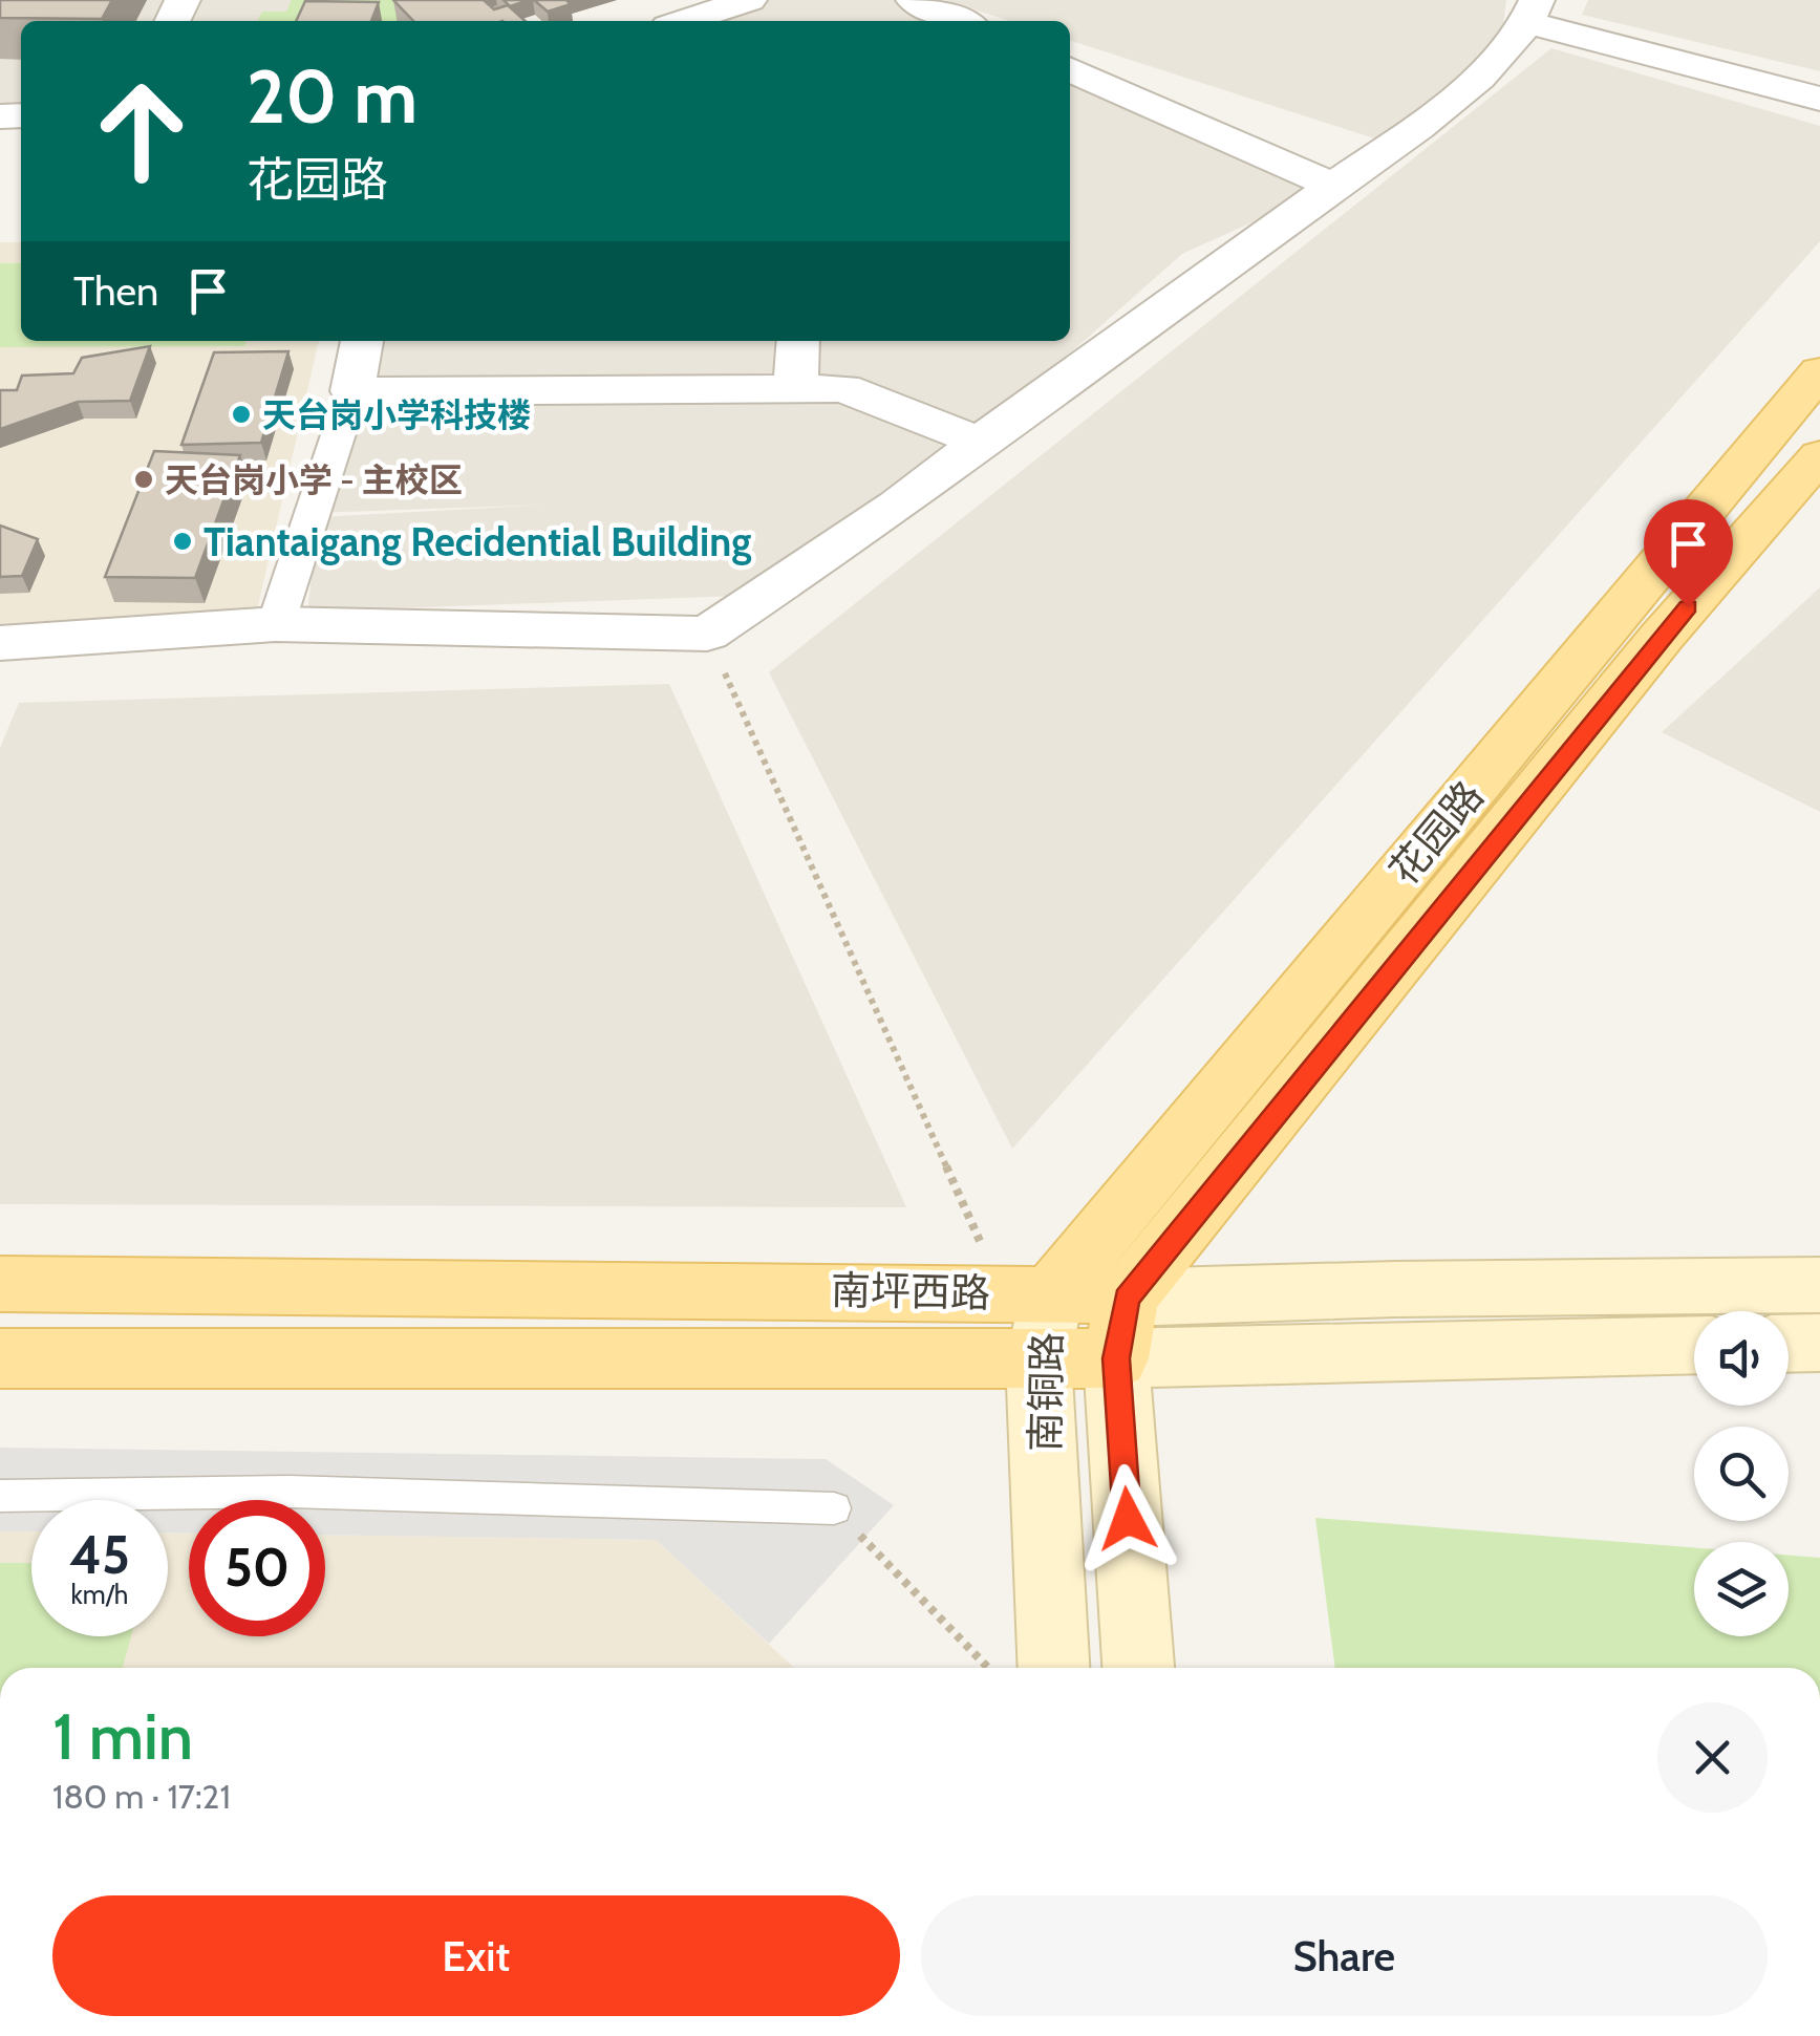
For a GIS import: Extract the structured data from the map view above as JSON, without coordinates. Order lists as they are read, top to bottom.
{
  "streets": {
    "main road": ["花园路", "南坪西路", "南铜路"]
  },
  "crossings": [
    ["花园路", "南坪西路"],
    ["花园路", "南铜路"],
    ["南坪西路", "南铜路"]
  ],
  "places": ["天台岗小学科技楼", "天台岗小学 - 主校区", "Tiantaigang Recidential Building"],
  "page": {
    "turn": ["20 m", "花园路"],
    "then": "Then",
    "speed": "45 km/h",
    "limit": "50",
    "heading": ["1 min", "180 m · 17:21"],
    "buttons": ["Exit", "Share"]
  }
}
